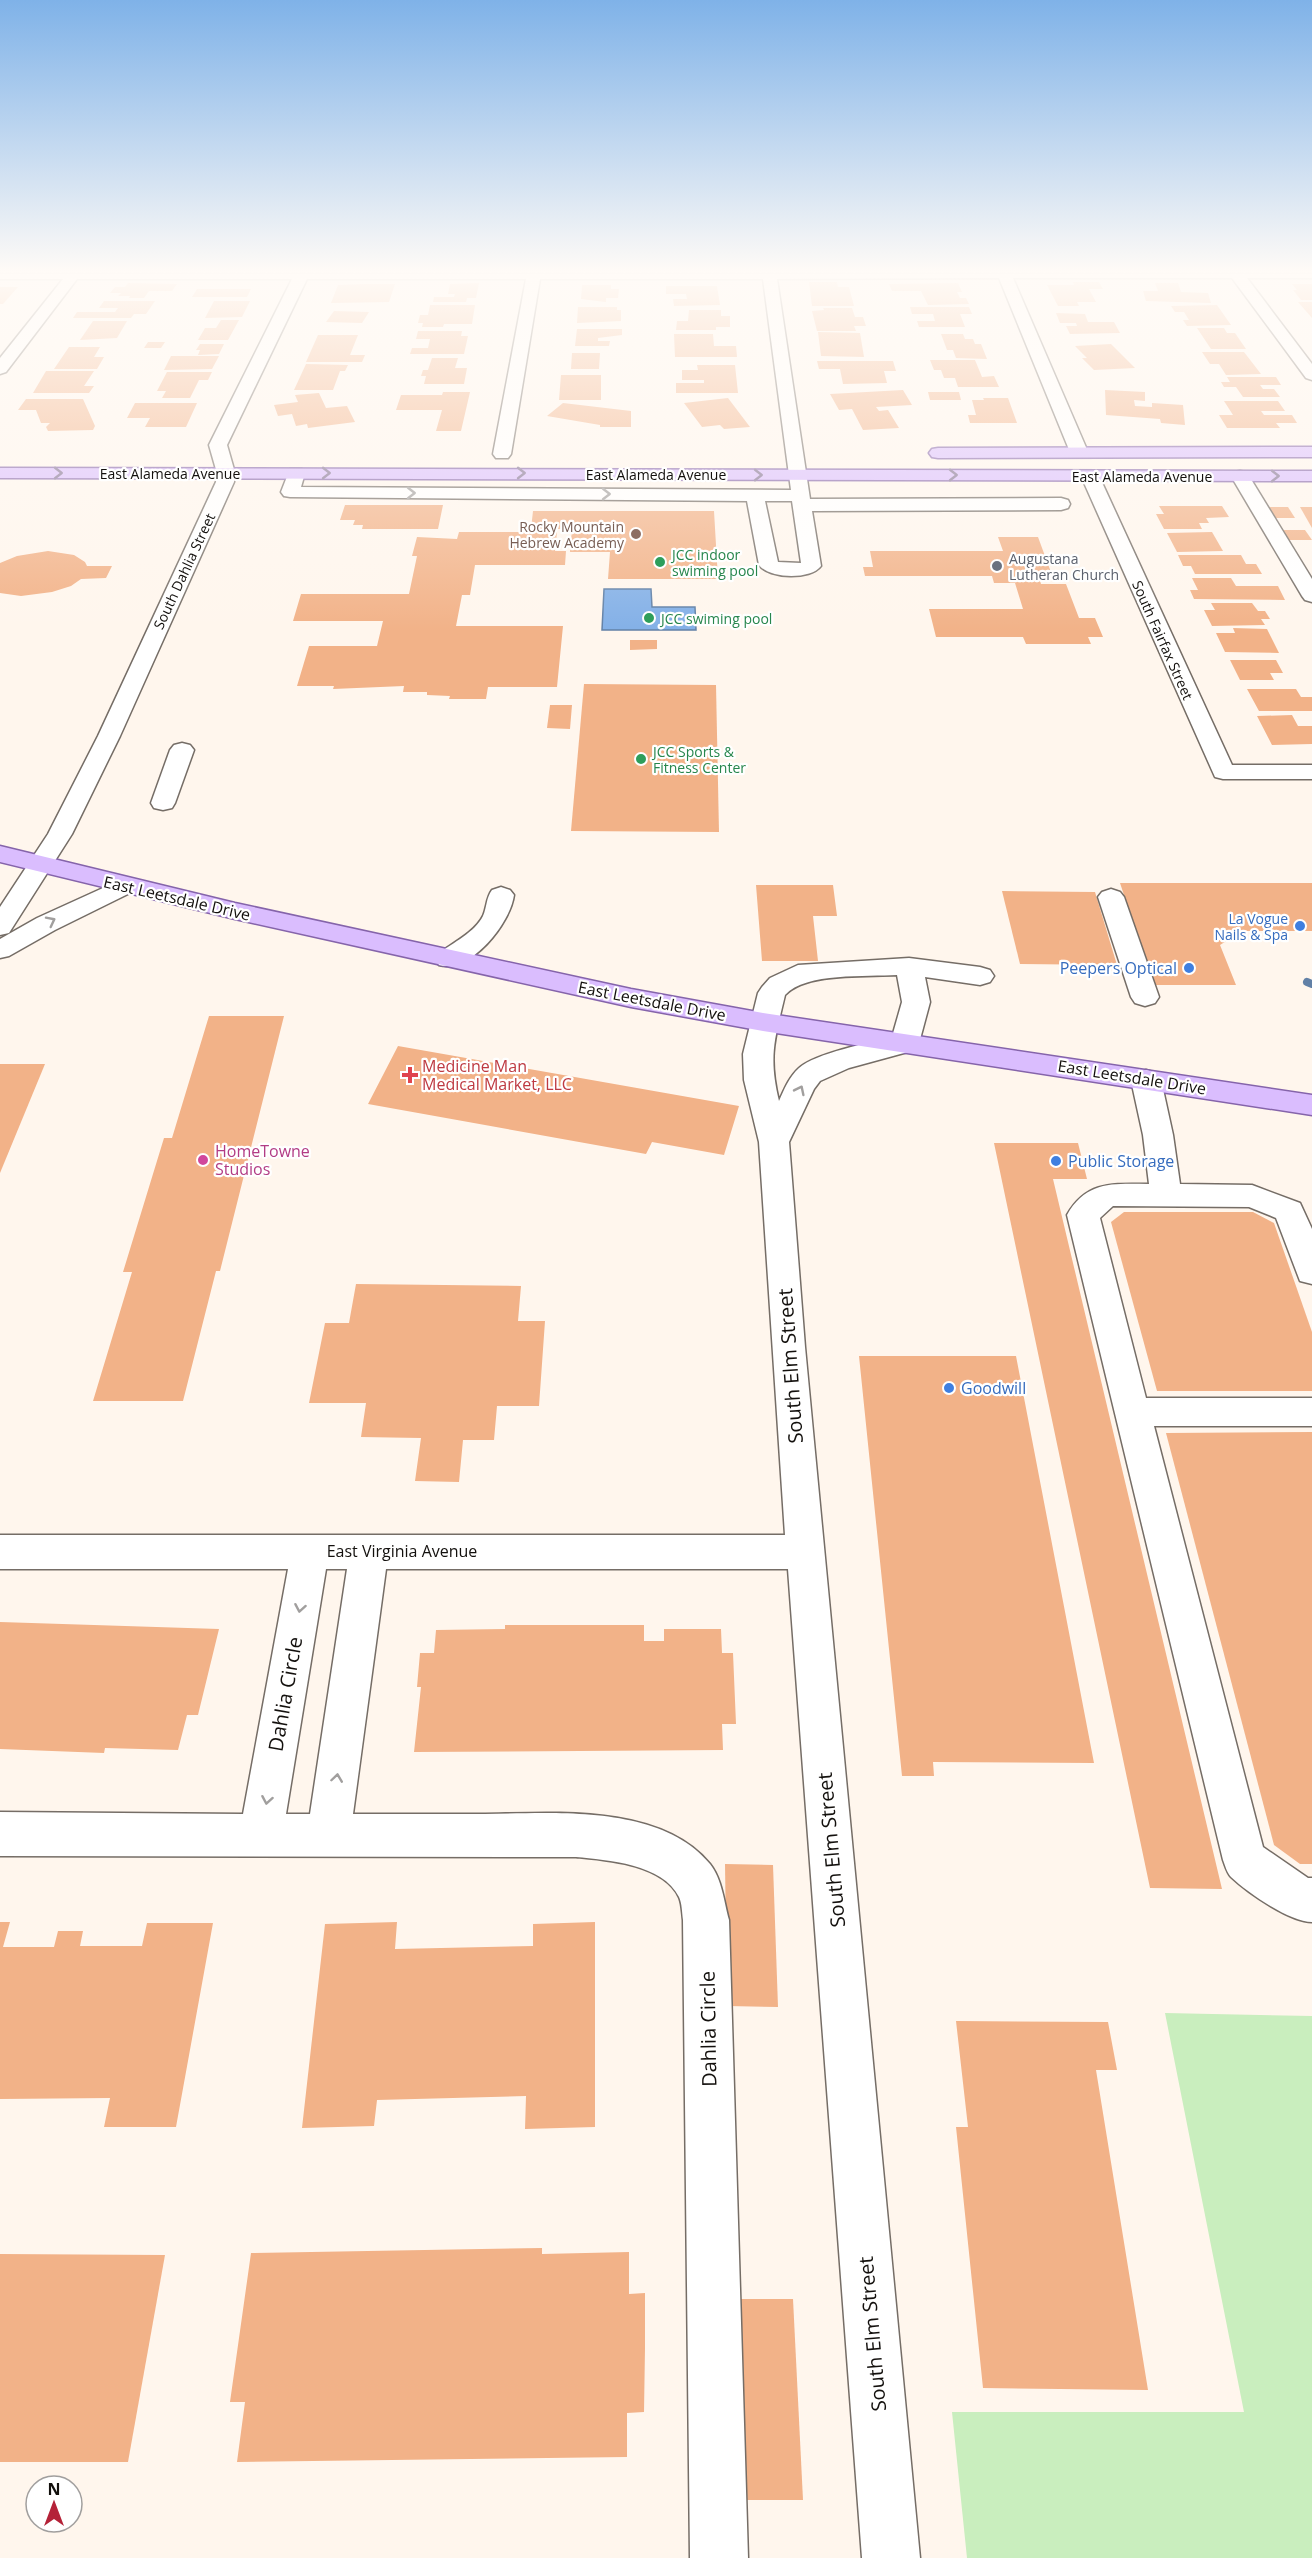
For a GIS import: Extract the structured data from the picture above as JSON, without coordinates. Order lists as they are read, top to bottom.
{
  "streets": {
    "main road": ["East Alameda Avenue", "East Leetsdale Drive"],
    "street": [
      "South Dahlia Street",
      "South Fairfax Street",
      "South Elm Street",
      "East Virginia Avenue",
      "Dahlia Circle"
    ]
  },
  "crossings": [
    ["East Alameda Avenue", "South Dahlia Street"],
    ["East Alameda Avenue", "South Fairfax Street"],
    ["South Dahlia Street", "East Leetsdale Drive"],
    ["East Leetsdale Drive", "South Elm Street"],
    ["South Elm Street", "East Virginia Avenue"],
    ["East Virginia Avenue", "Dahlia Circle"]
  ],
  "places": {
    "other": [
      "Rocky Mountain Hebrew Academy",
      "JCC indoor swiming pool",
      "Augustana Lutheran Church",
      "JCC swiming pool",
      "JCC Sports & Fitness Center",
      "La Vogue Nails & Spa",
      "Peepers Optical",
      "HomeTowne Studios",
      "Public Storage",
      "Goodwill"
    ],
    "health": ["Medicine Man Medical Market, LLC"]
  },
  "north": "top"
}
